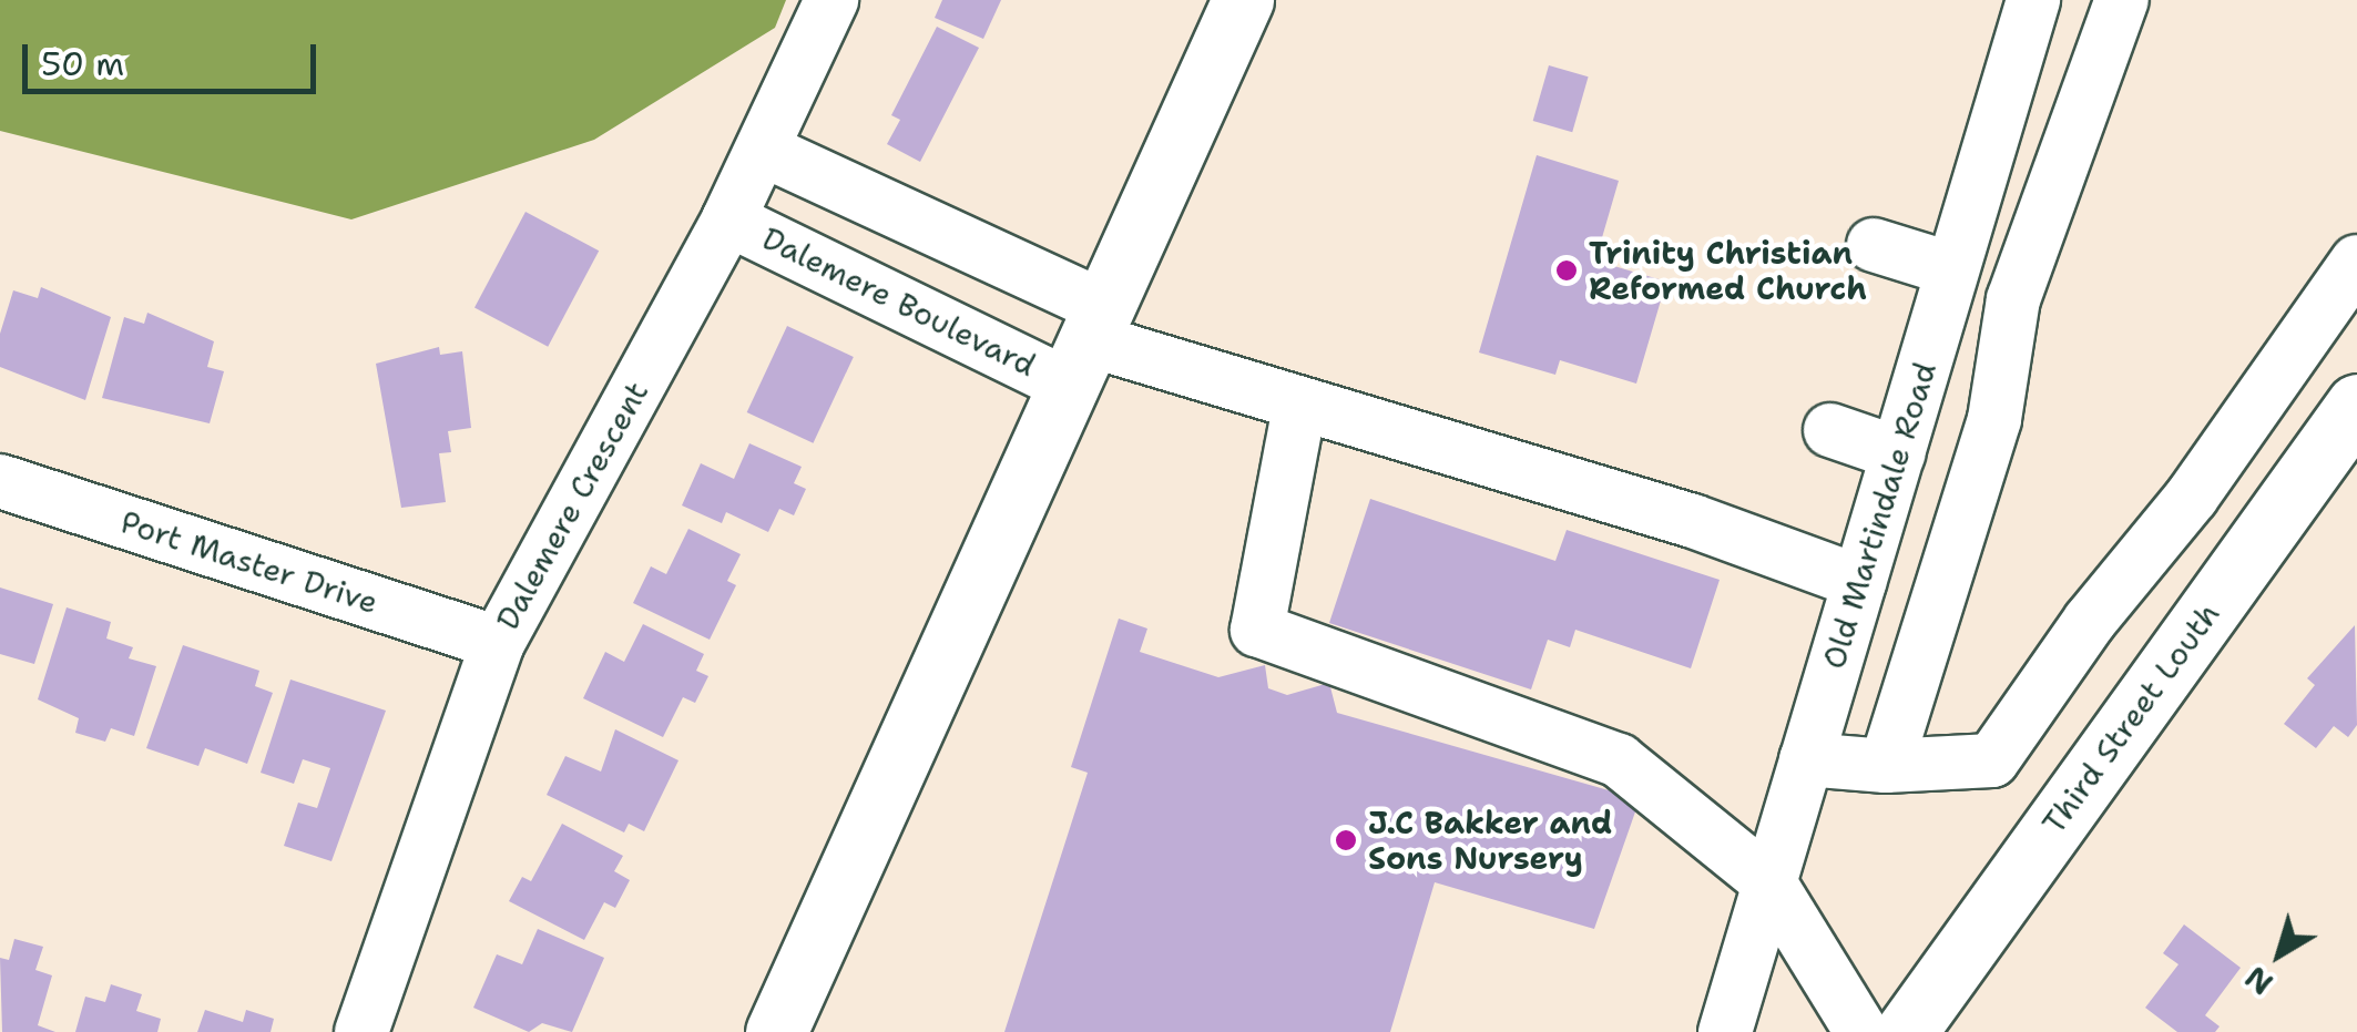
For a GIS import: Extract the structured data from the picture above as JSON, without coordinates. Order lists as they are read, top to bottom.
{
  "streets": {
    "main road": ["Third Street Louth"],
    "street": [
      "Dalemere Boulevard",
      "Dalemere Crescent",
      "Old Martindale Road",
      "Port Master Drive"
    ]
  },
  "crossings": [
    ["Dalemere Boulevard", "Dalemere Crescent"],
    ["Dalemere Crescent", "Port Master Drive"]
  ],
  "places": ["Trinity Christian Reformed Church", "J.C Bakker and Sons Nursery"],
  "scale_bar": "50 m",
  "north": "bottom left"
}
